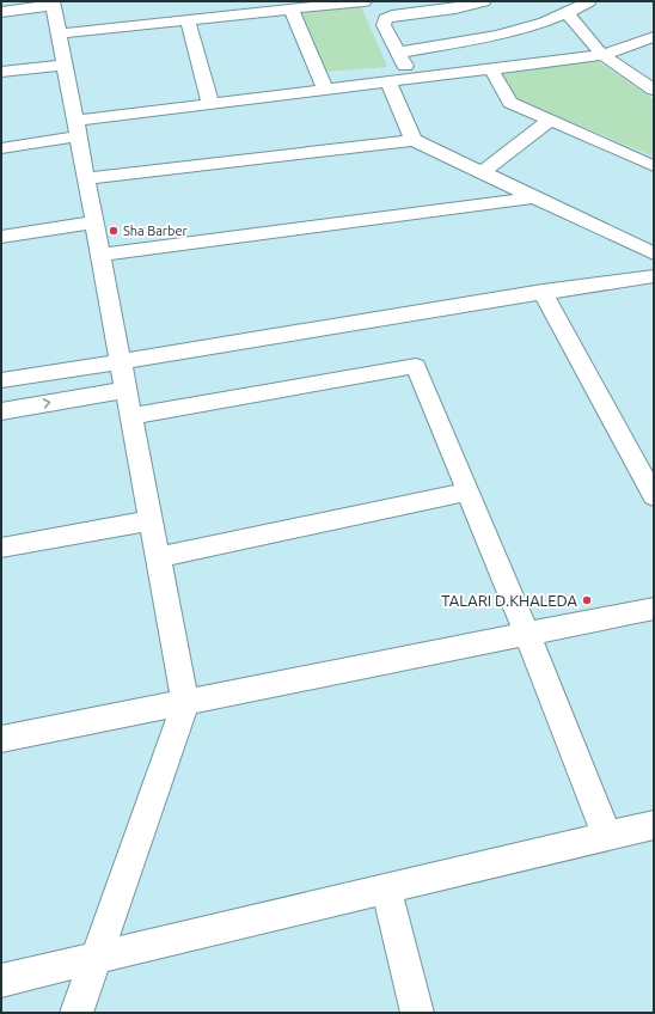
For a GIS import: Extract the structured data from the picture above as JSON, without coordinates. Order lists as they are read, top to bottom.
{
  "places": ["Sha Barber", "TALARI D.KHALEDA"]
}
